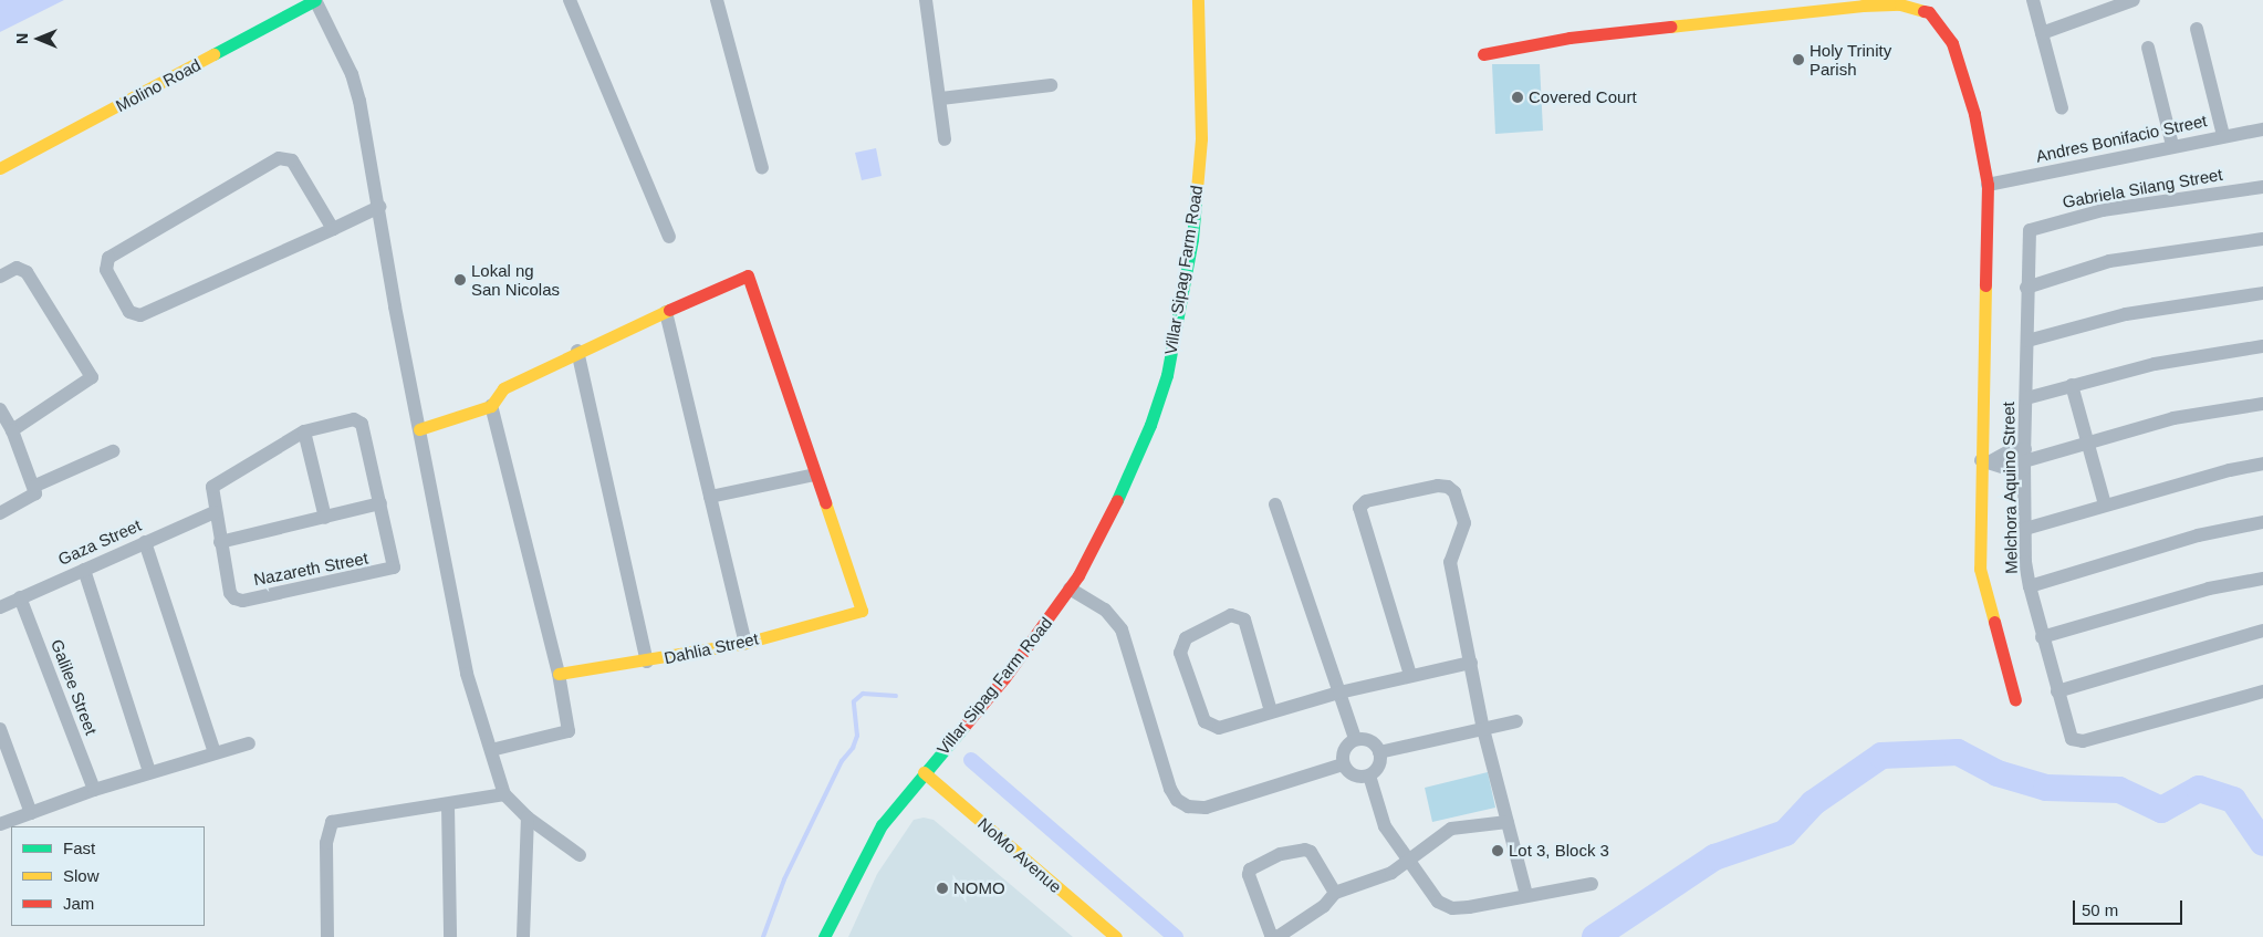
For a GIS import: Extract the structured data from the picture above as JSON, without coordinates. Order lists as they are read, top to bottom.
{
  "streets": {
    "street": [
      "Molino Road",
      "Andres Bonifacio Street",
      "Gabriela Silang Street",
      "Villar Sipag Farm Road",
      "Melchora Aquino Street",
      "Gaza Street",
      "Nazareth Street",
      "Dahlia Street",
      "Galilee Street",
      "NoMo Avenue"
    ]
  },
  "crossings": [
    ["Gabriela Silang Street", "Melchora Aquino Street"],
    ["Villar Sipag Farm Road", "NoMo Avenue"],
    ["Gaza Street", "Galilee Street"]
  ],
  "places": [
    "Holy Trinity Parish",
    "Covered Court",
    "Lokal ng San Nicolas",
    "Lot 3, Block 3",
    "NOMO"
  ],
  "legend": ["Fast", "Slow", "Jam"],
  "scale_bar": "50 m",
  "north": "left"
}
